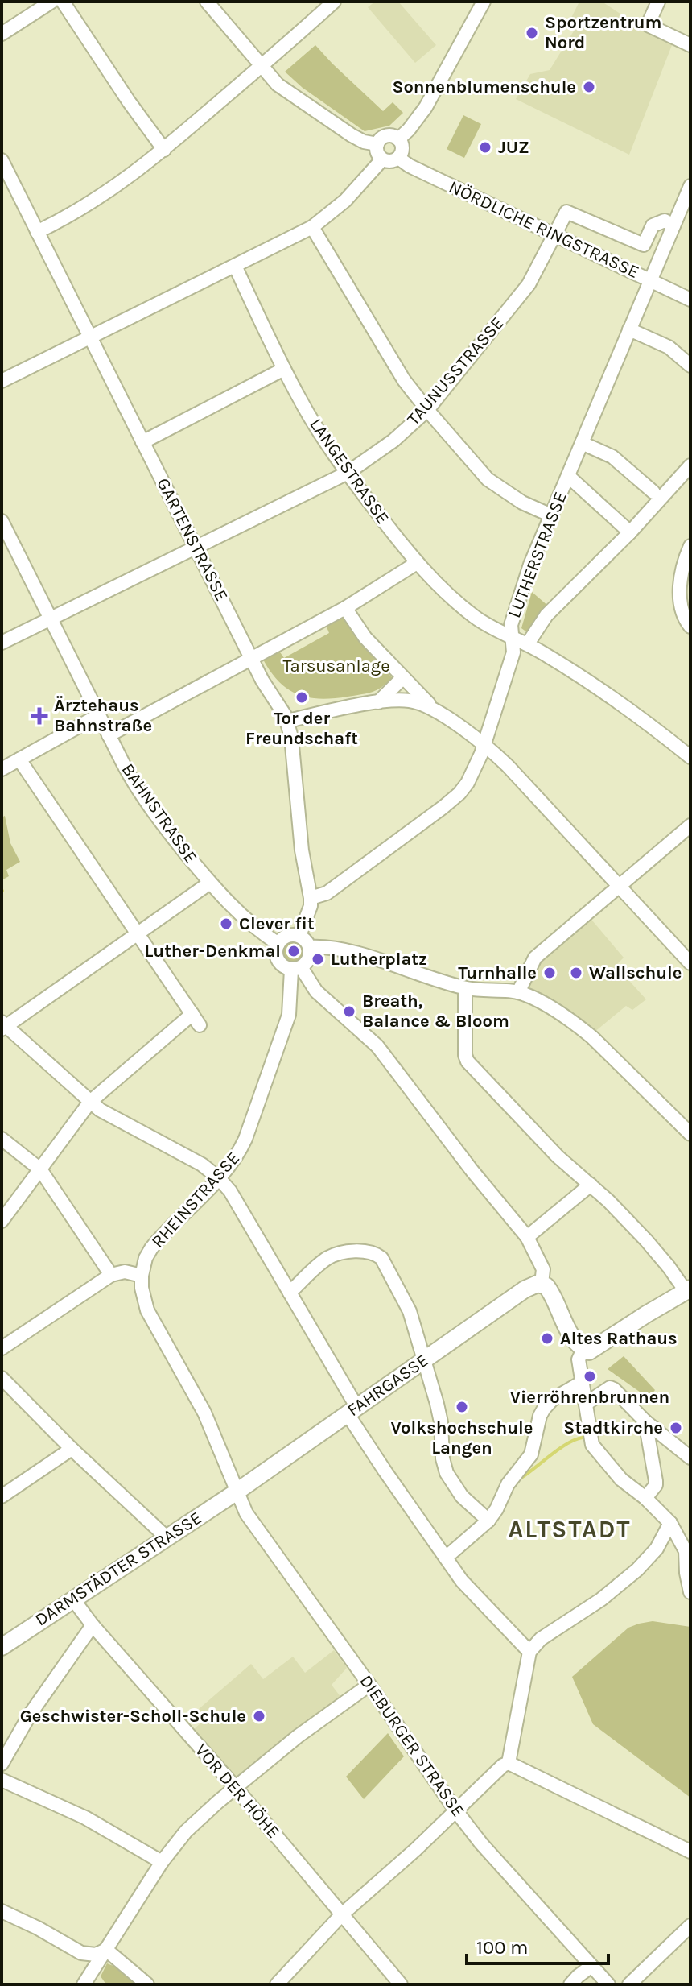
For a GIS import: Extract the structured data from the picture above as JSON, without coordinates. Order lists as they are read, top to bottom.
{
  "streets": {
    "main road": ["FAHRGASSE", "DARMSTÄDTER STRASSE"],
    "street": [
      "NÖRDLICHE RINGSTRASSE",
      "TAUNUSSTRASSE",
      "LANGESTRASSE",
      "GARTENSTRASSE",
      "LUTHERSTRASSE",
      "BAHNSTRASSE",
      "RHEINSTRASSE",
      "DIEBURGER STRASSE",
      "VOR DER HÖHE"
    ]
  },
  "crossings": [
    ["NÖRDLICHE RINGSTRASSE", "TAUNUSSTRASSE"],
    ["NÖRDLICHE RINGSTRASSE", "LUTHERSTRASSE"],
    ["TAUNUSSTRASSE", "LANGESTRASSE"],
    ["TAUNUSSTRASSE", "GARTENSTRASSE"],
    ["TAUNUSSTRASSE", "LUTHERSTRASSE"],
    ["TAUNUSSTRASSE", "BAHNSTRASSE"],
    ["LANGESTRASSE", "LUTHERSTRASSE"],
    ["GARTENSTRASSE", "LUTHERSTRASSE"],
    ["GARTENSTRASSE", "BAHNSTRASSE"],
    ["GARTENSTRASSE", "RHEINSTRASSE"],
    ["BAHNSTRASSE", "RHEINSTRASSE"],
    ["FAHRGASSE", "DARMSTÄDTER STRASSE"],
    ["FAHRGASSE", "DIEBURGER STRASSE"],
    ["DARMSTÄDTER STRASSE", "DIEBURGER STRASSE"],
    ["DARMSTÄDTER STRASSE", "VOR DER HÖHE"]
  ],
  "districts": ["ALTSTADT"],
  "parks": ["Tarsusanlage"],
  "places": {
    "other": [
      "Sportzentrum Nord",
      "Sonnenblumenschule",
      "JUZ",
      "Tor der Freundschaft",
      "Clever fit",
      "Luther-Denkmal",
      "Lutherplatz",
      "Turnhalle",
      "Wallschule",
      "Breath, Balance & Bloom",
      "Altes Rathaus",
      "Vierröhrenbrunnen",
      "Volkshochschule Langen",
      "Stadtkirche",
      "Geschwister-Scholl-Schule"
    ],
    "health": ["Ärztehaus Bahnstraße"]
  },
  "scale_bar": "100 m"
}
